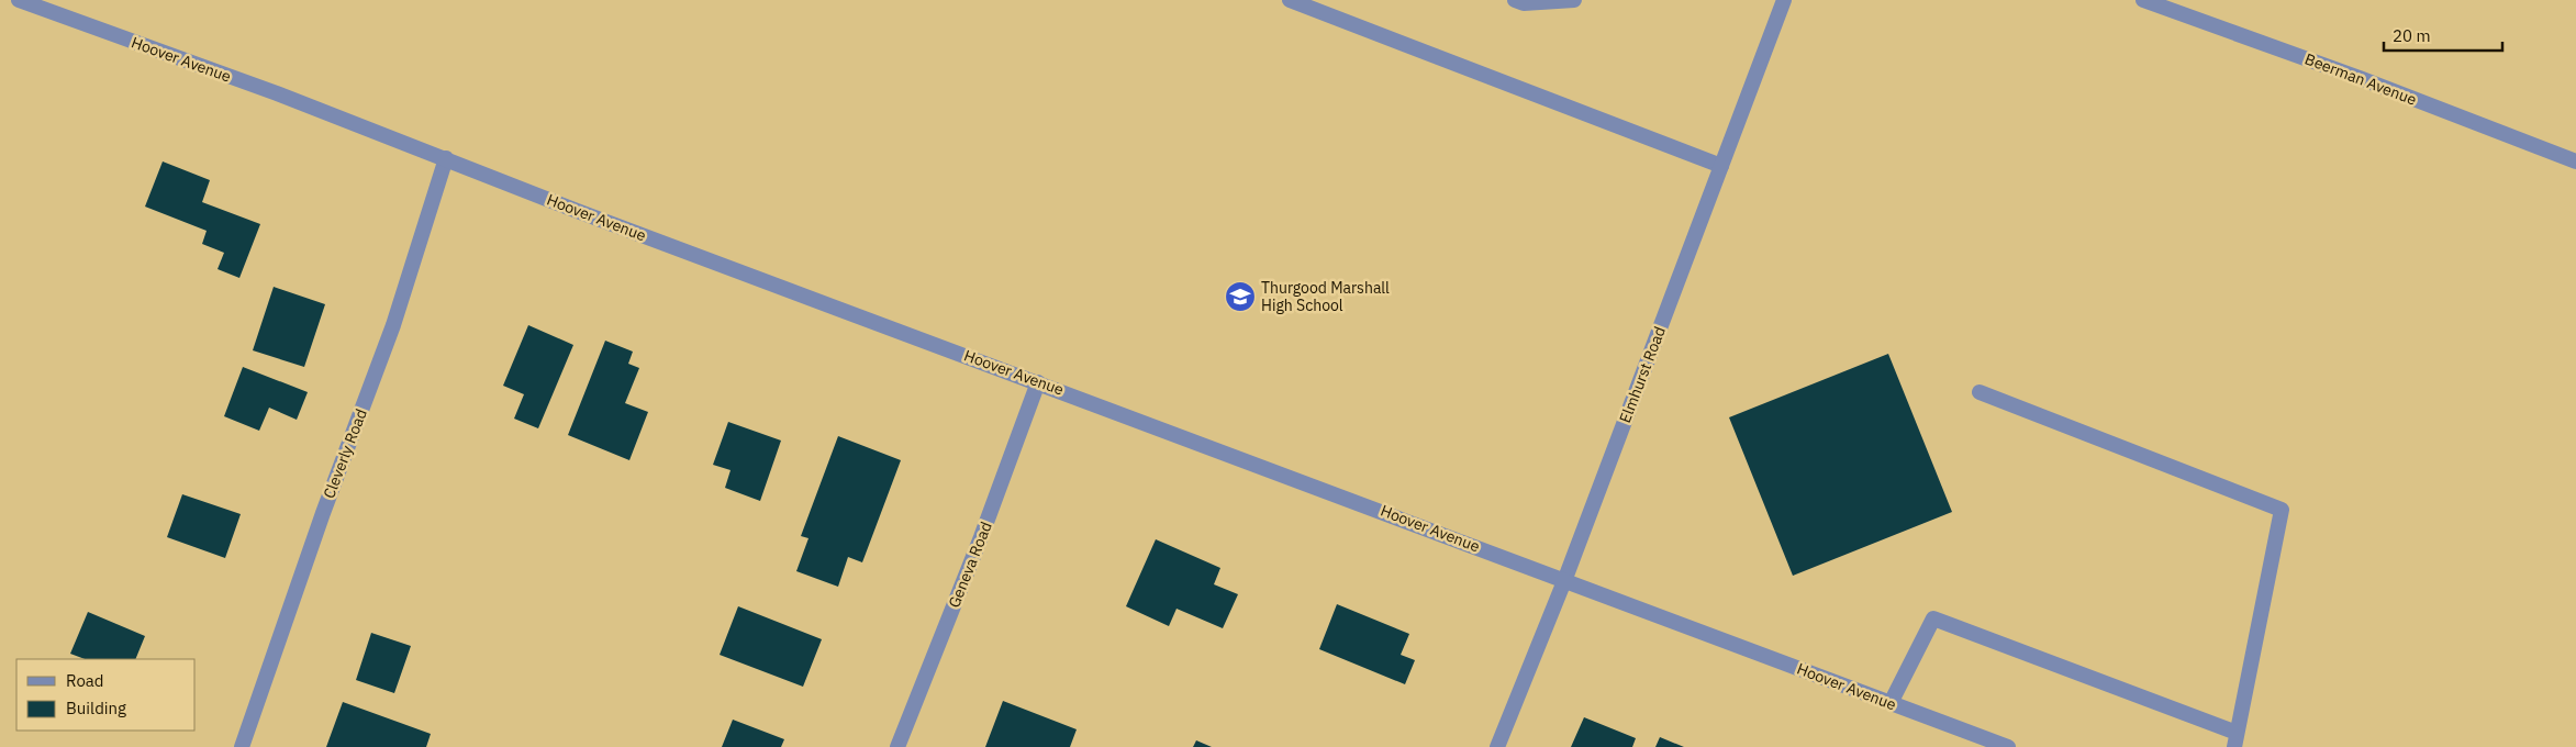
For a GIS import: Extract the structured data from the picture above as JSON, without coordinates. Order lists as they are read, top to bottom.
{
  "streets": {
    "street": [
      "Hoover Avenue",
      "Beerman Avenue",
      "Elmhurst Road",
      "Cleverly Road",
      "Geneva Road"
    ]
  },
  "crossings": [
    ["Hoover Avenue", "Elmhurst Road"],
    ["Hoover Avenue", "Cleverly Road"],
    ["Hoover Avenue", "Geneva Road"]
  ],
  "places": {
    "school or university": ["Thurgood Marshall High School"]
  },
  "legend": ["Road", "Building"],
  "scale_bar": "20 m"
}
